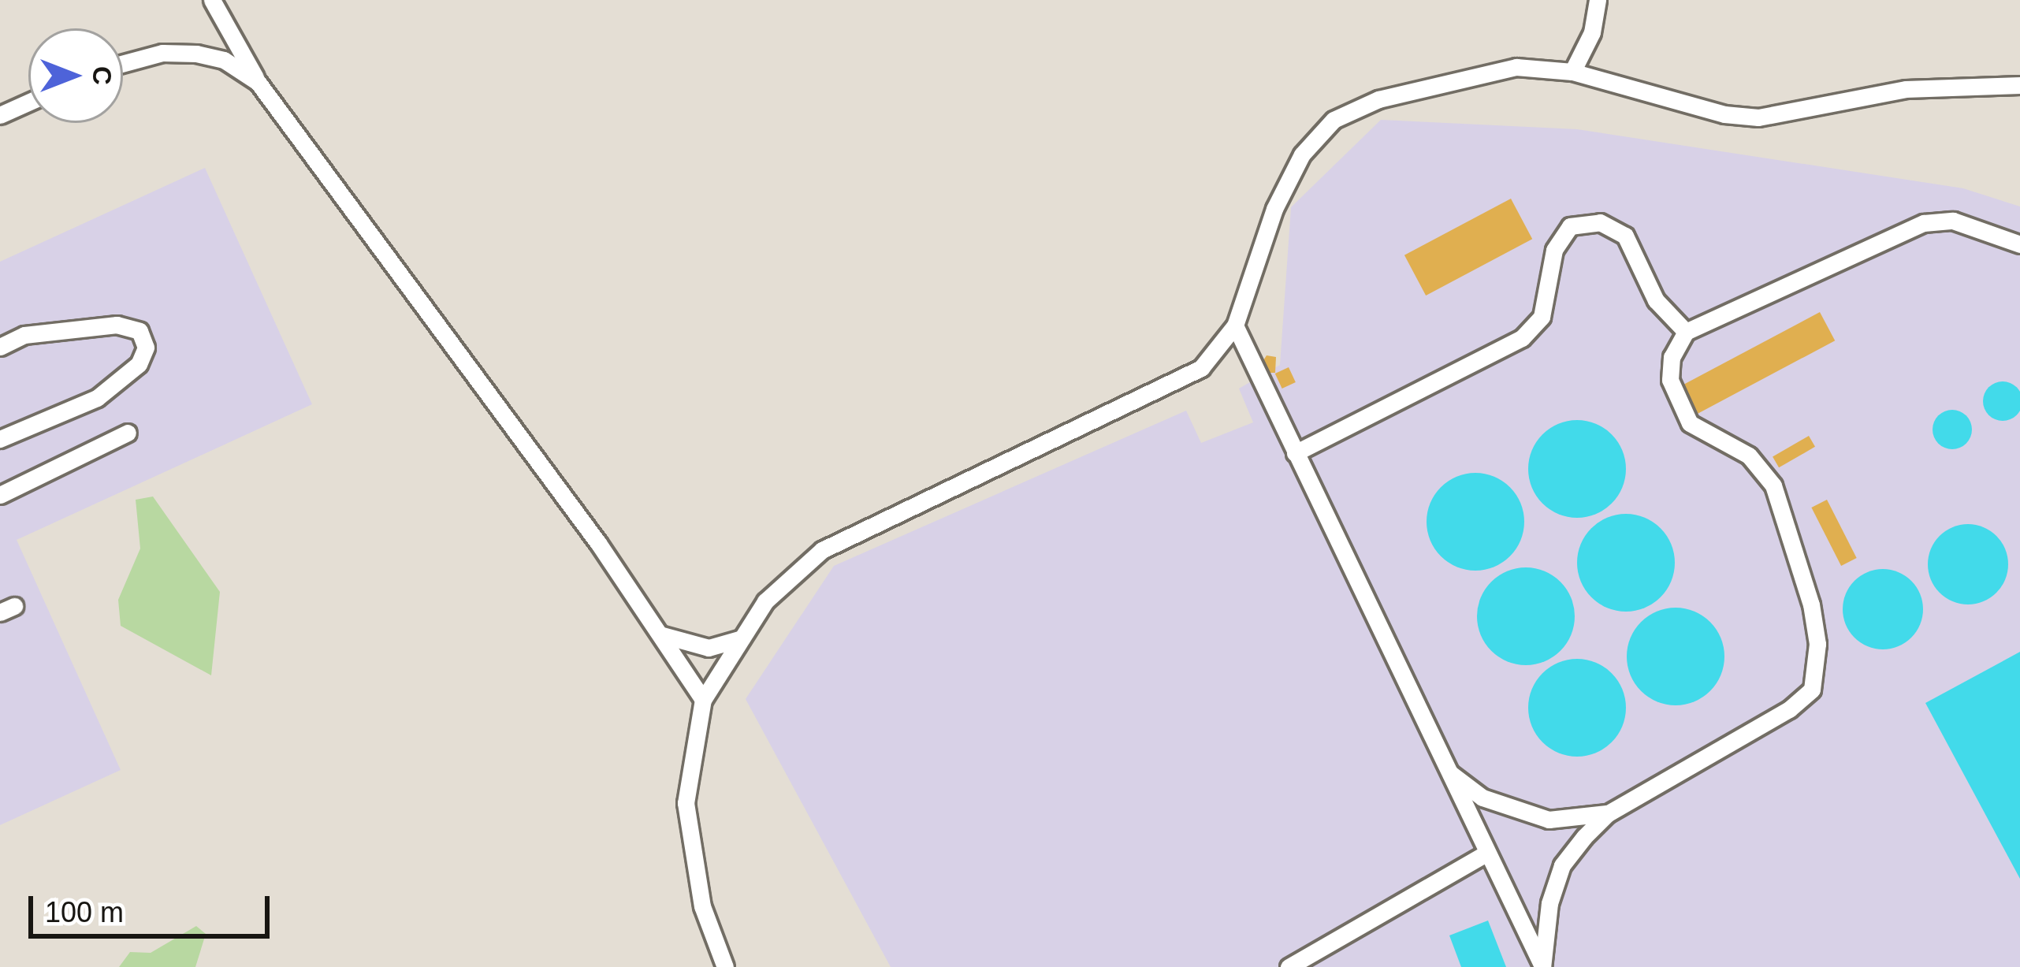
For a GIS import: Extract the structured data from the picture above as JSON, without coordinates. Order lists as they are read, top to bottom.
{
  "scale_bar": "100 m",
  "north": "right"
}
